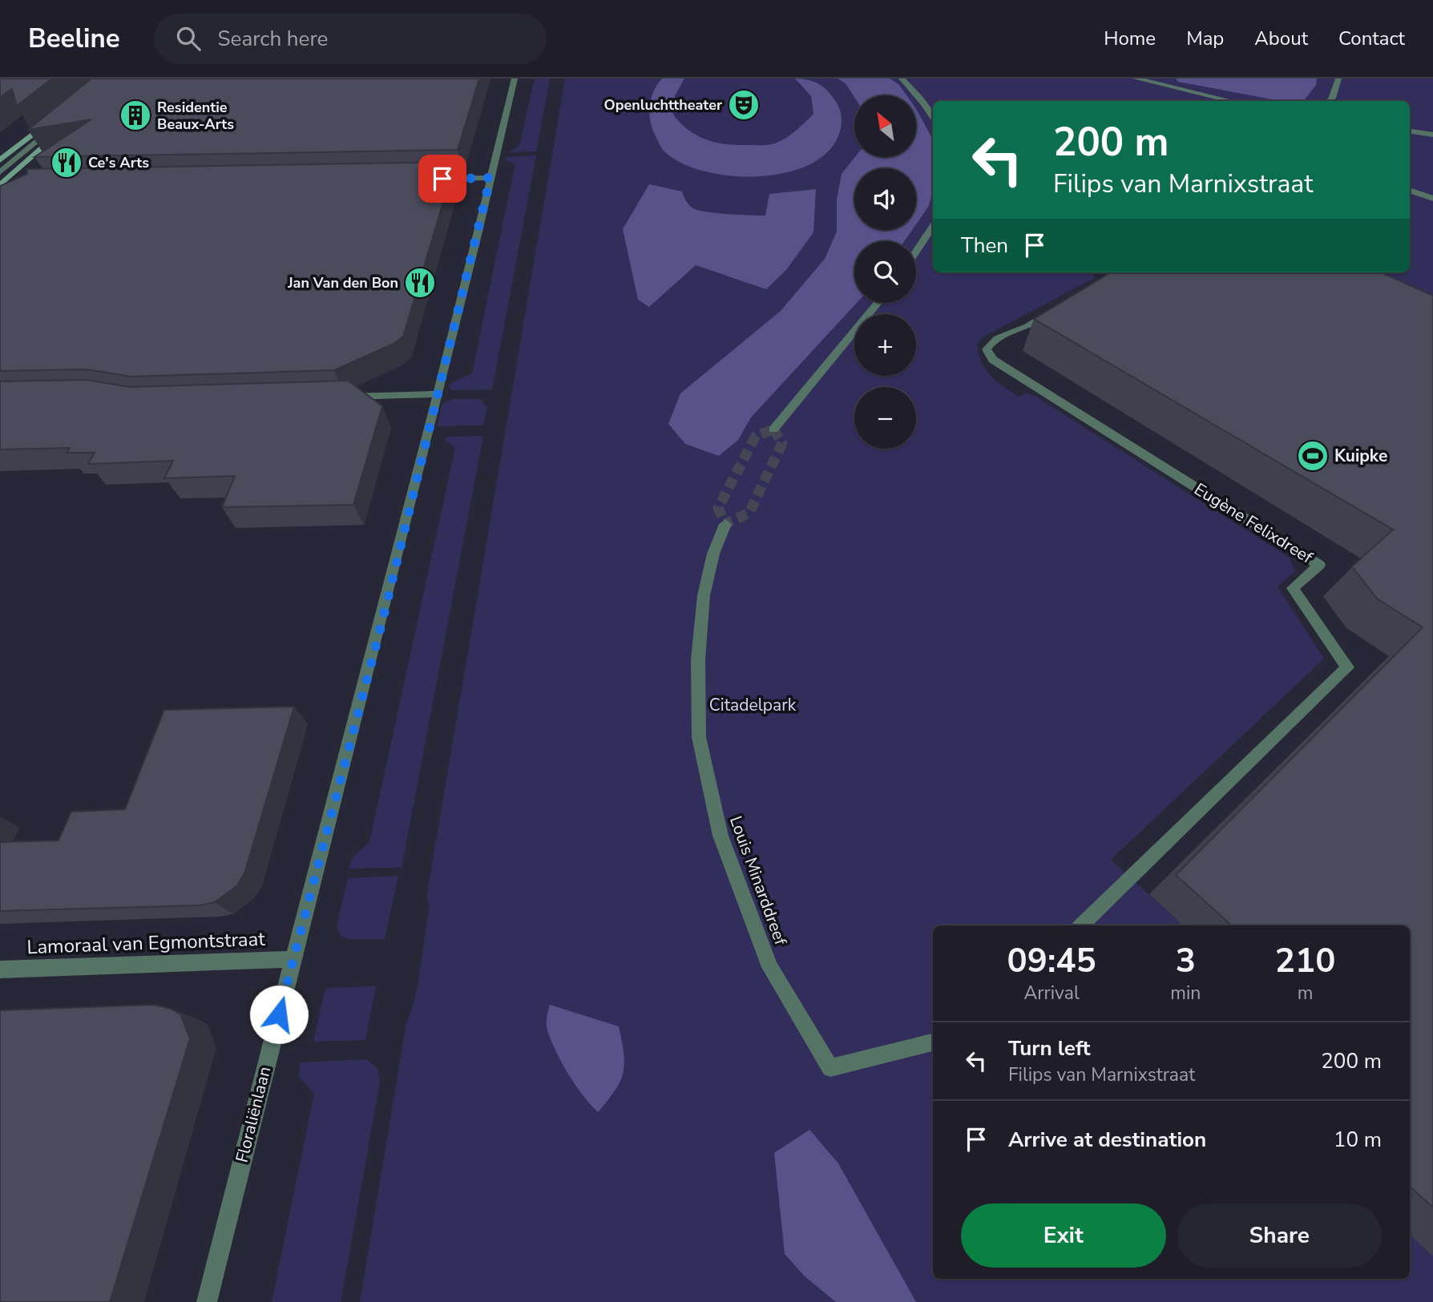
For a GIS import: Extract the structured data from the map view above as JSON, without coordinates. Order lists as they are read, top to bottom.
{
  "streets": {
    "street": [
      "Eugène Felixdreef",
      "Louis Minarddreef",
      "Lamoraal van Egmontstraat",
      "Floraliënlaan"
    ]
  },
  "crossings": [
    ["Lamoraal van Egmontstraat", "Floraliënlaan"]
  ],
  "parks": ["Citadelpark"],
  "places": {
    "theatre": ["Openluchttheater"],
    "building": ["Residentie Beaux-Arts"],
    "restaurant": ["Ce's Arts", "Jan Van den Bon"],
    "sports": ["Kuipke"]
  },
  "north": "top left",
  "page": {
    "header": "Beeline",
    "search": "Search here",
    "nav": [
      "Home",
      "Map",
      "About",
      "Contact"
    ],
    "map_buttons": ["+", "−"],
    "turn": ["200 m", "Filips van Marnixstraat"],
    "then": "Then",
    "eta": [
      "09:45",
      "Arrival",
      "3",
      "min",
      "210",
      "m"
    ],
    "list": [
      {
        "name": "Turn left",
        "note": "Filips van Marnixstraat",
        "value": "200 m"
      },
      {
        "name": "Arrive at destination",
        "value": "10 m"
      }
    ],
    "buttons": ["Exit", "Share"]
  }
}
